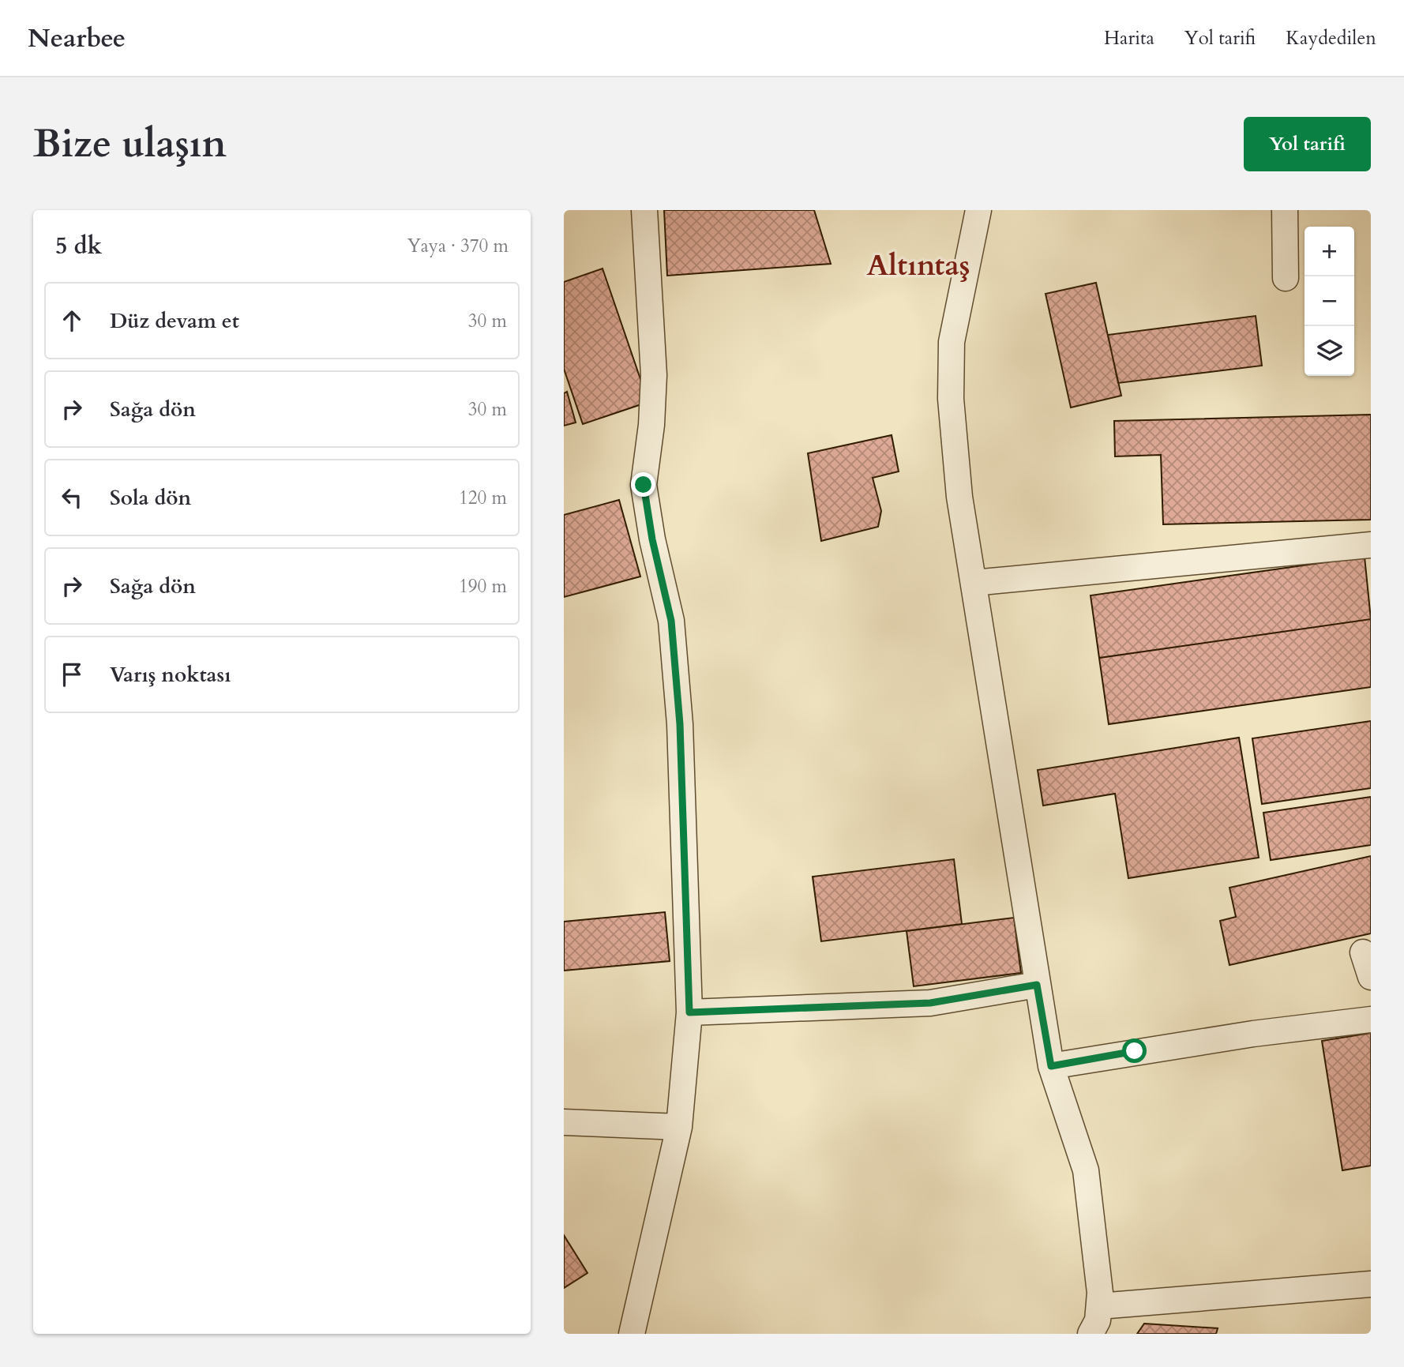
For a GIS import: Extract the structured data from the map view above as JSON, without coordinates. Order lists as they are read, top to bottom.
{
  "districts": ["Altıntaş"],
  "page": {
    "header": "Nearbee",
    "nav": ["Harita", "Yol tarifi", "Kaydedilen"],
    "buttons": "Yol tarifi",
    "title": "Bize ulaşın",
    "heading": ["5 dk", "Yaya · 370 m"],
    "map_buttons": ["+", "−"],
    "list": [
      ["Düz devam et", "30 m"],
      ["Sağa dön", "30 m"],
      ["Sola dön", "120 m"],
      ["Sağa dön", "190 m"],
      "Varış noktası"
    ]
  }
}
